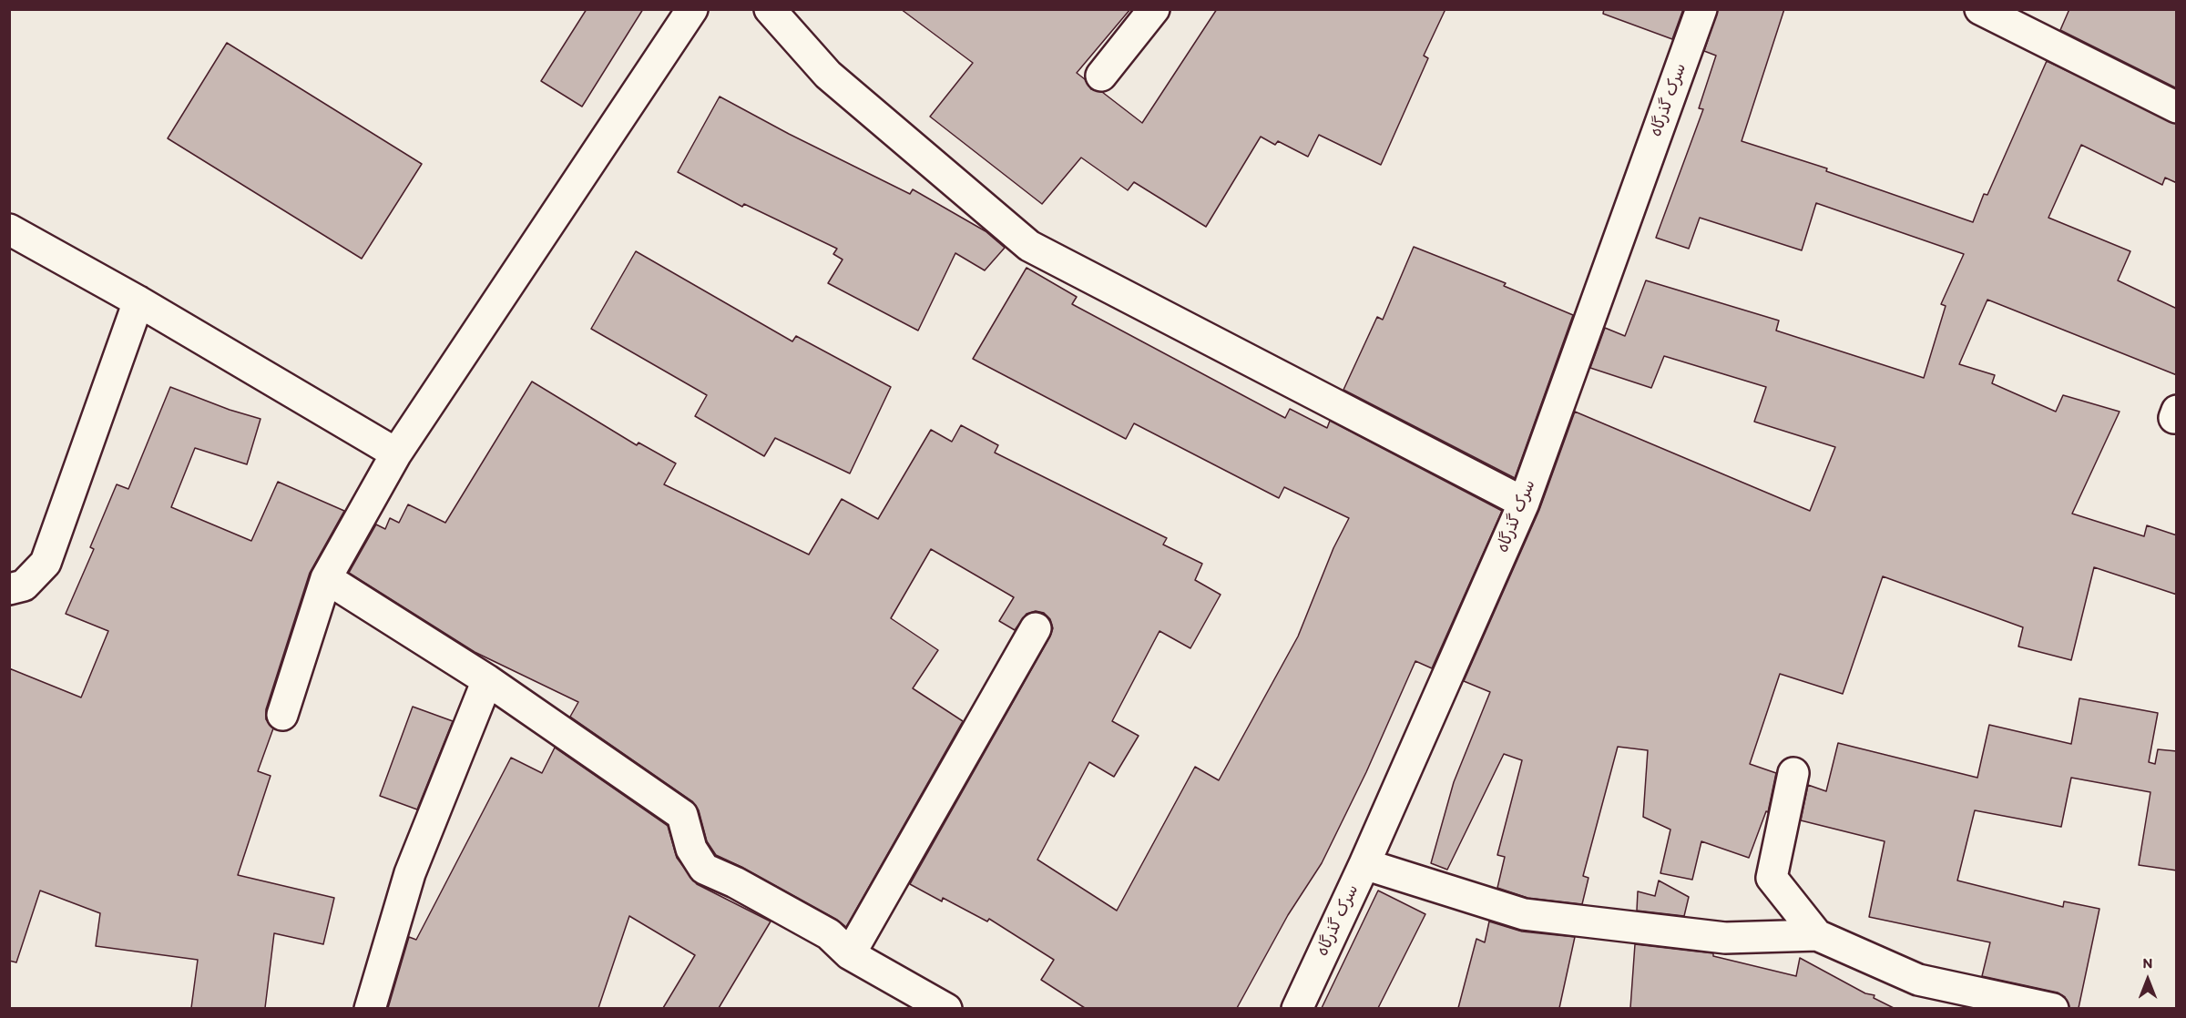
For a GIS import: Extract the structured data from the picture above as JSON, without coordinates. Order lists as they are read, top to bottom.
{
  "streets": {
    "street": ["سرک گذرگاه"]
  },
  "north": "top"
}
